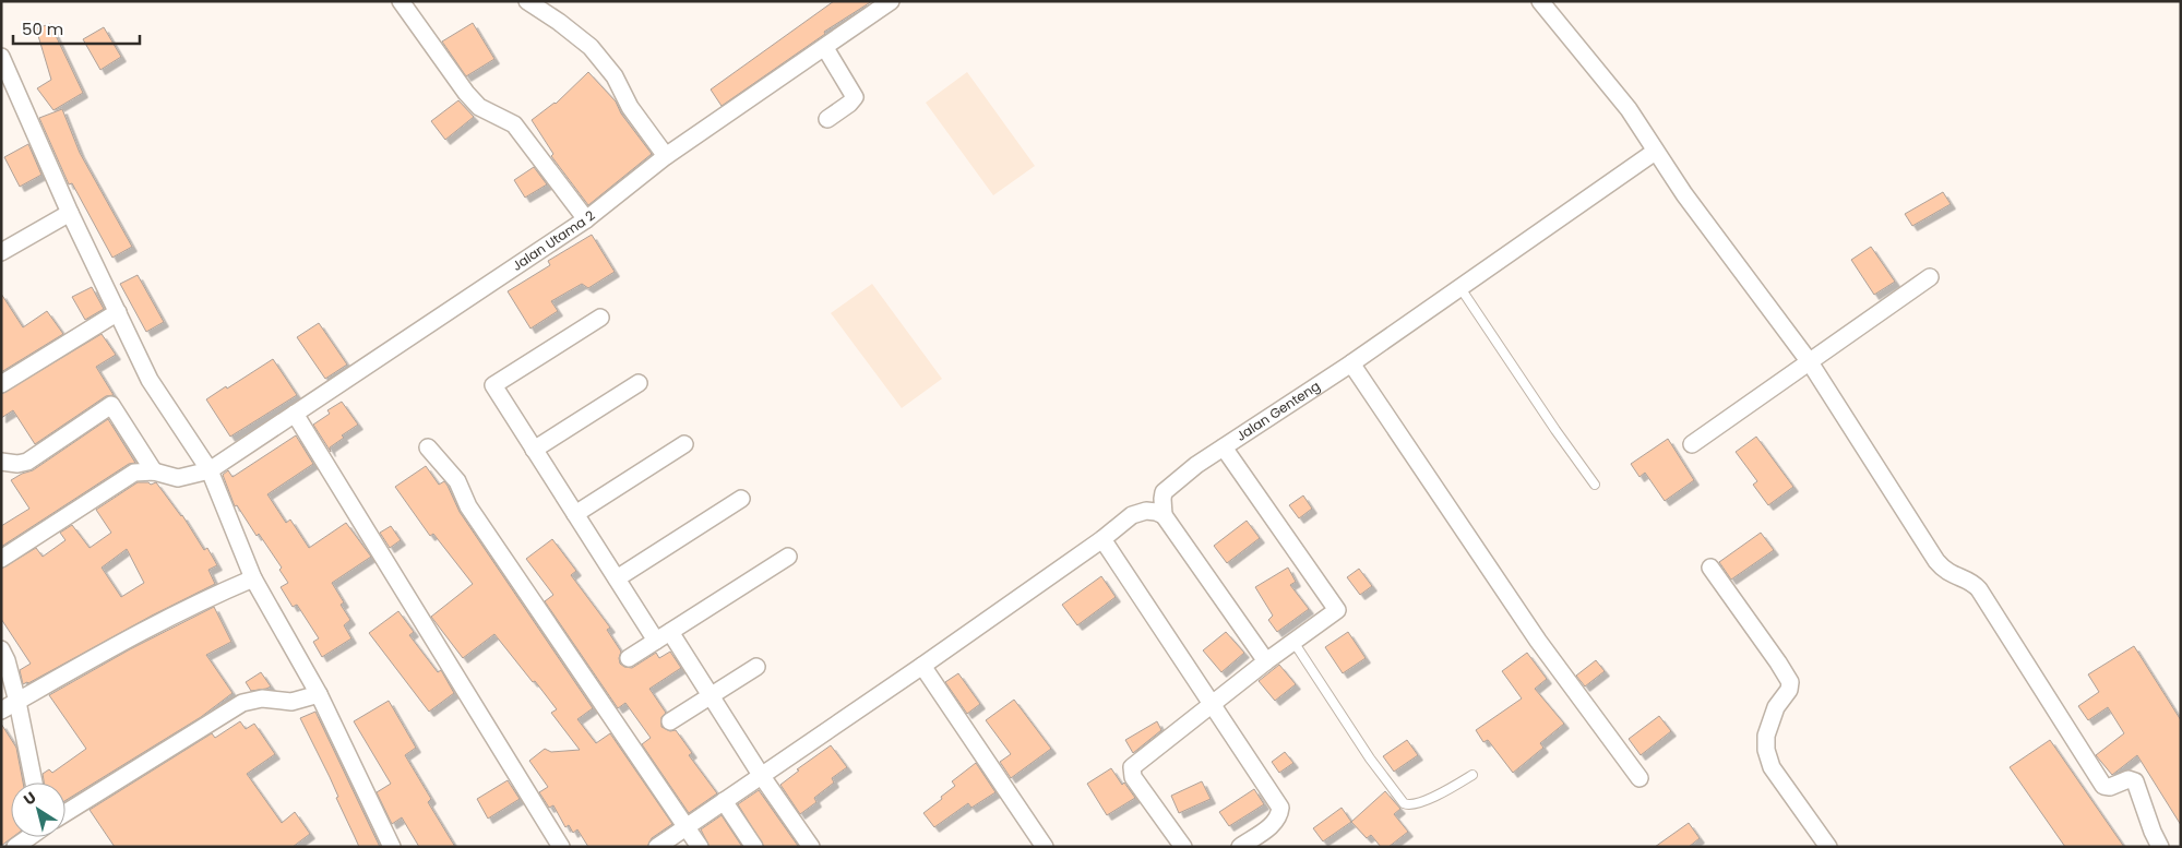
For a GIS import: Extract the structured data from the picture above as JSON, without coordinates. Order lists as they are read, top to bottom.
{
  "streets": {
    "street": ["Jalan Utama 2", "Jalan Genteng"]
  },
  "scale_bar": "50 m",
  "north": "top left"
}
